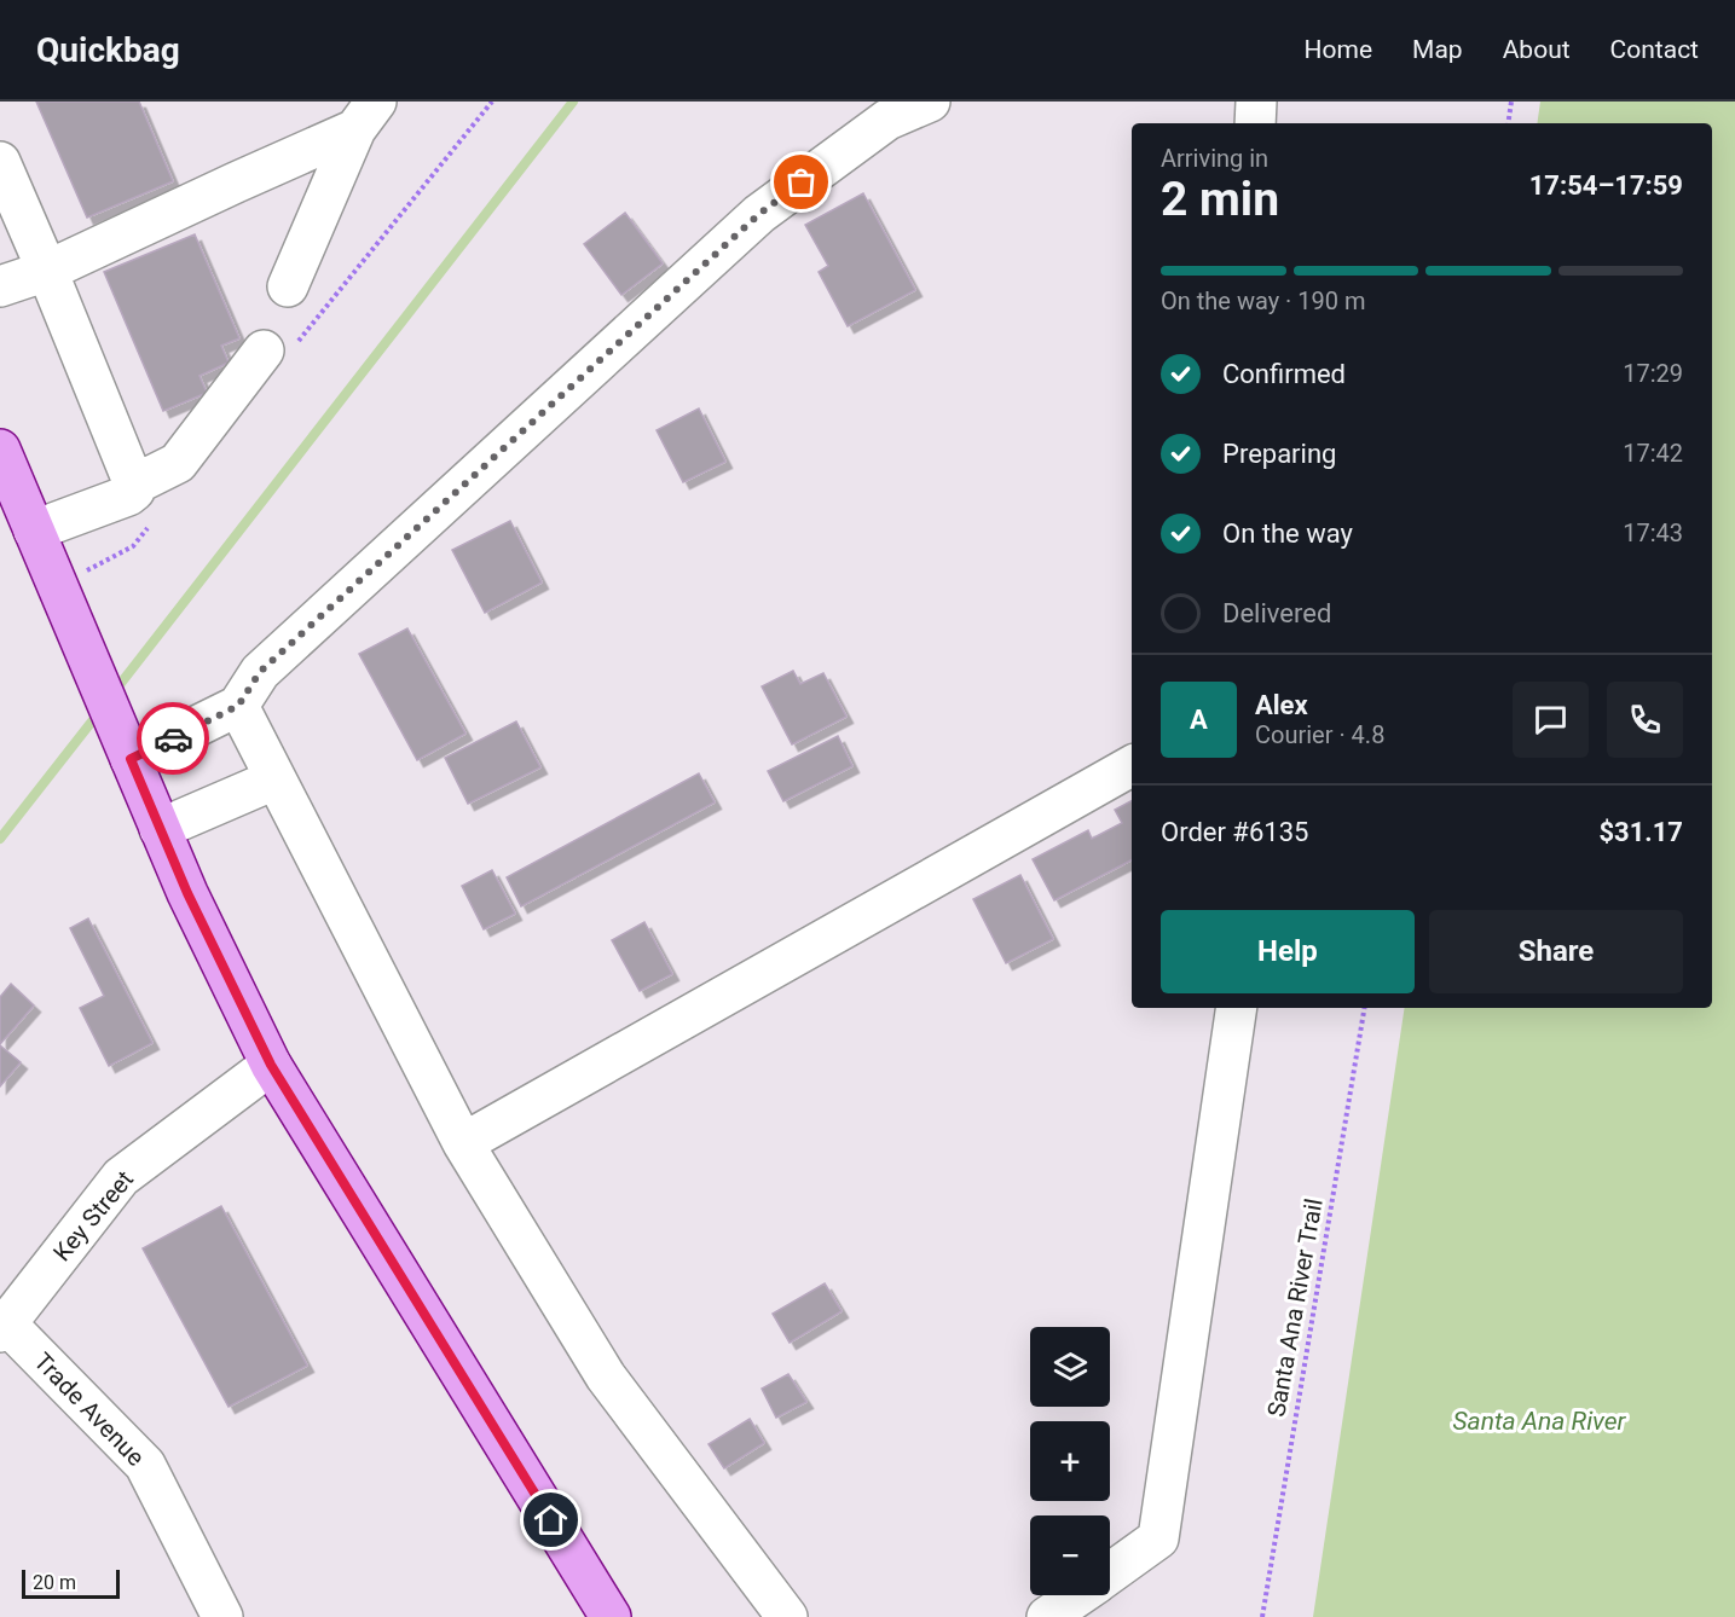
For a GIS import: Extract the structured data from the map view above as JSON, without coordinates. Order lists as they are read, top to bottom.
{
  "streets": {
    "street": ["Key Street", "Trade Avenue"],
    "path": ["Santa Ana River Trail"]
  },
  "crossings": [
    ["Key Street", "Trade Avenue"]
  ],
  "water": ["Santa Ana River"],
  "scale_bar": "20 m",
  "page": {
    "header": "Quickbag",
    "nav": [
      "Home",
      "Map",
      "About",
      "Contact"
    ],
    "heading": ["2 min", "Arriving in", "17:54–17:59"],
    "panel": [
      "Alex",
      "Courier · 4.8",
      "Order #6135",
      "$31.17"
    ],
    "bar": "On the way · 190 m",
    "list": [
      ["Confirmed", "17:29"],
      ["Preparing", "17:42"],
      ["On the way", "17:43"],
      "Delivered"
    ],
    "round": "A",
    "buttons": ["Help", "Share"],
    "map_buttons": ["+", "−"],
    "scale": "20 m"
  }
}
